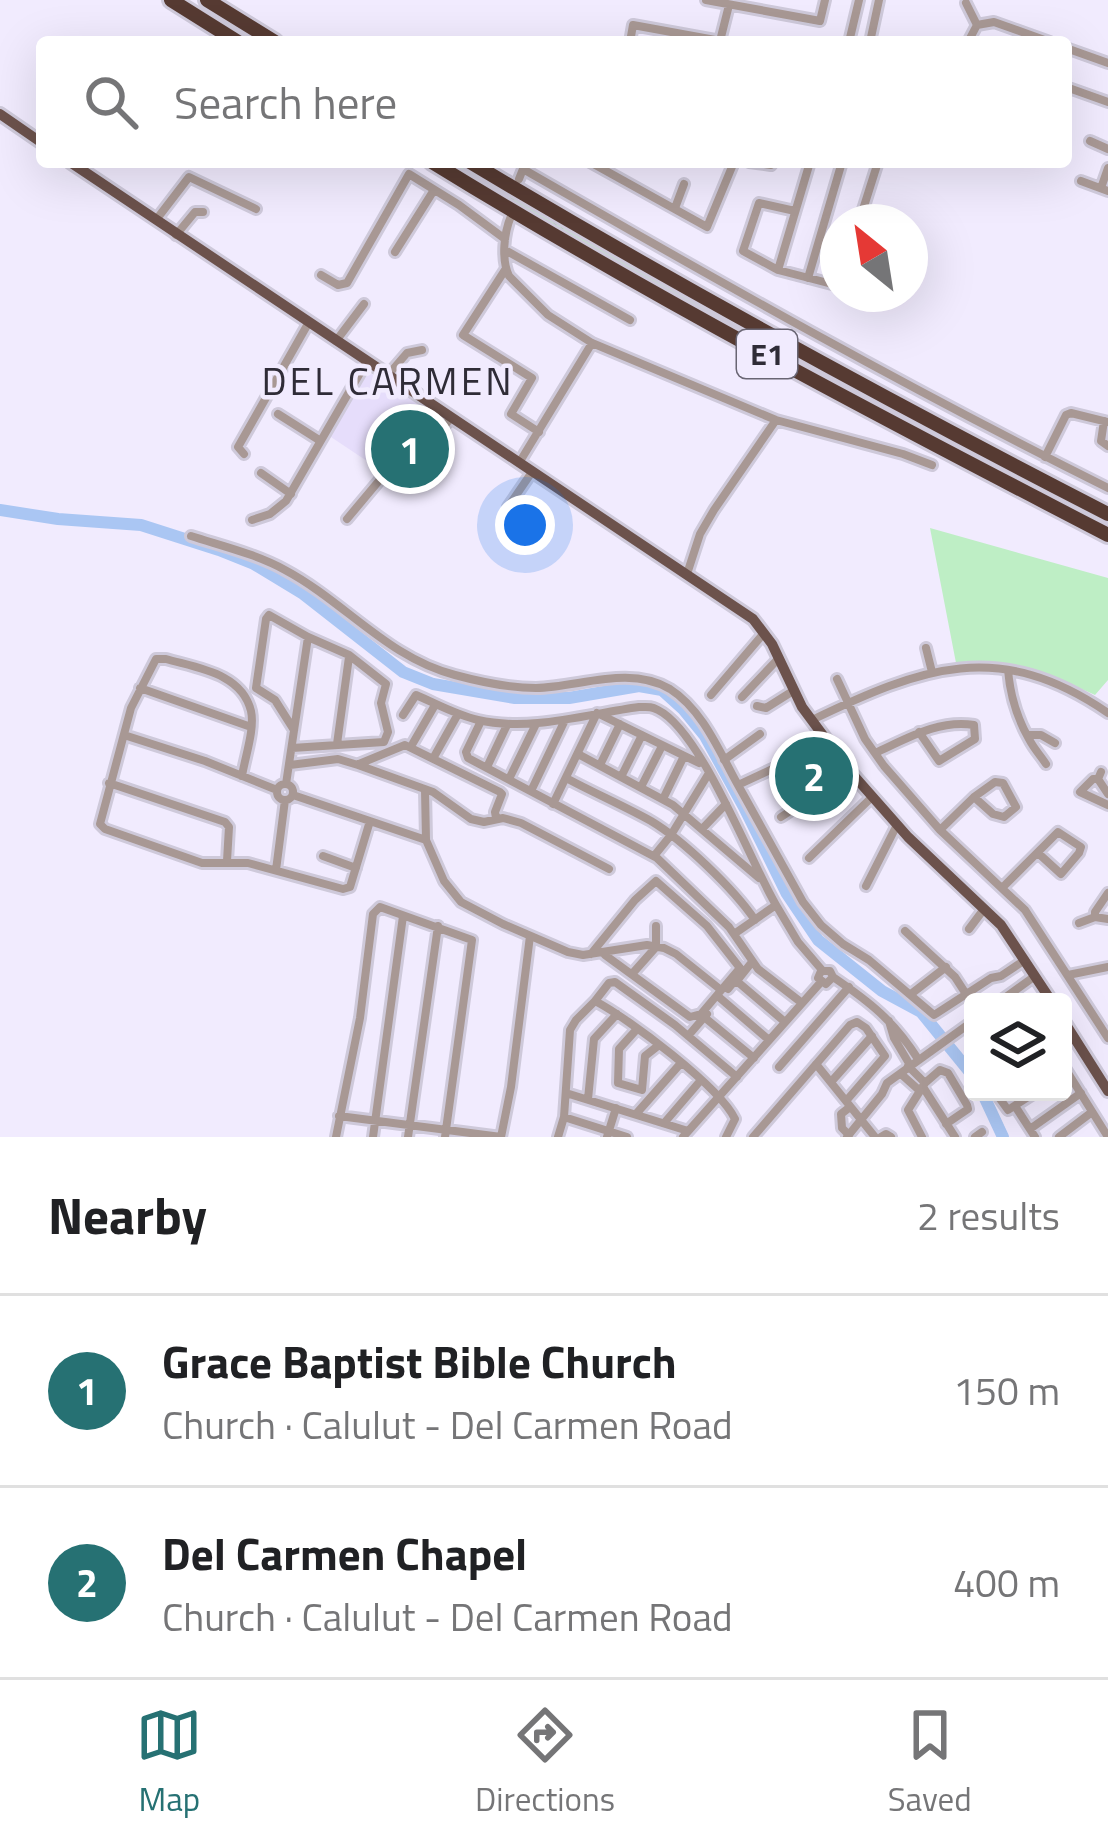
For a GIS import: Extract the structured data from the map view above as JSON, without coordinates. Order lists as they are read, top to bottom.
{
  "streets": {
    "highway": ["E1"]
  },
  "districts": ["DEL CARMEN"],
  "north": "top left",
  "page": {
    "search": "Search here",
    "pins": ["1", "2"],
    "heading": ["Nearby", "2 results"],
    "list": [
      {
        "mark": "1",
        "name": "Grace Baptist Bible Church",
        "note": "Church · Calulut - Del Carmen Road",
        "value": "150 m"
      },
      {
        "mark": "2",
        "name": "Del Carmen Chapel",
        "note": "Church · Calulut - Del Carmen Road",
        "value": "400 m"
      }
    ],
    "nav": ["Map", "Directions", "Saved"]
  }
}
